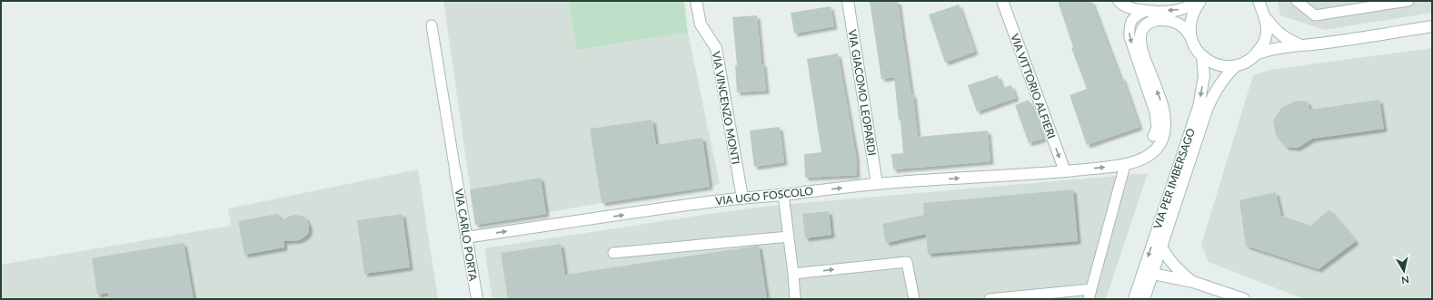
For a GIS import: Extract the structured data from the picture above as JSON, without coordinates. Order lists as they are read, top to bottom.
{
  "streets": {
    "street": [
      "VIA VITTORIO ALFIERI",
      "VIA GIACOMO LEOPARDI",
      "VIA VINCENZO MONTI",
      "VIA PER IMBERSAGO",
      "VIA UGO FOSCOLO",
      "VIA CARLO PORTA"
    ]
  },
  "crossings": [
    ["VIA VITTORIO ALFIERI", "VIA UGO FOSCOLO"],
    ["VIA GIACOMO LEOPARDI", "VIA UGO FOSCOLO"],
    ["VIA VINCENZO MONTI", "VIA UGO FOSCOLO"],
    ["VIA UGO FOSCOLO", "VIA CARLO PORTA"]
  ],
  "one_way": ["VIA VITTORIO ALFIERI", "VIA UGO FOSCOLO"],
  "north": "bottom"
}
